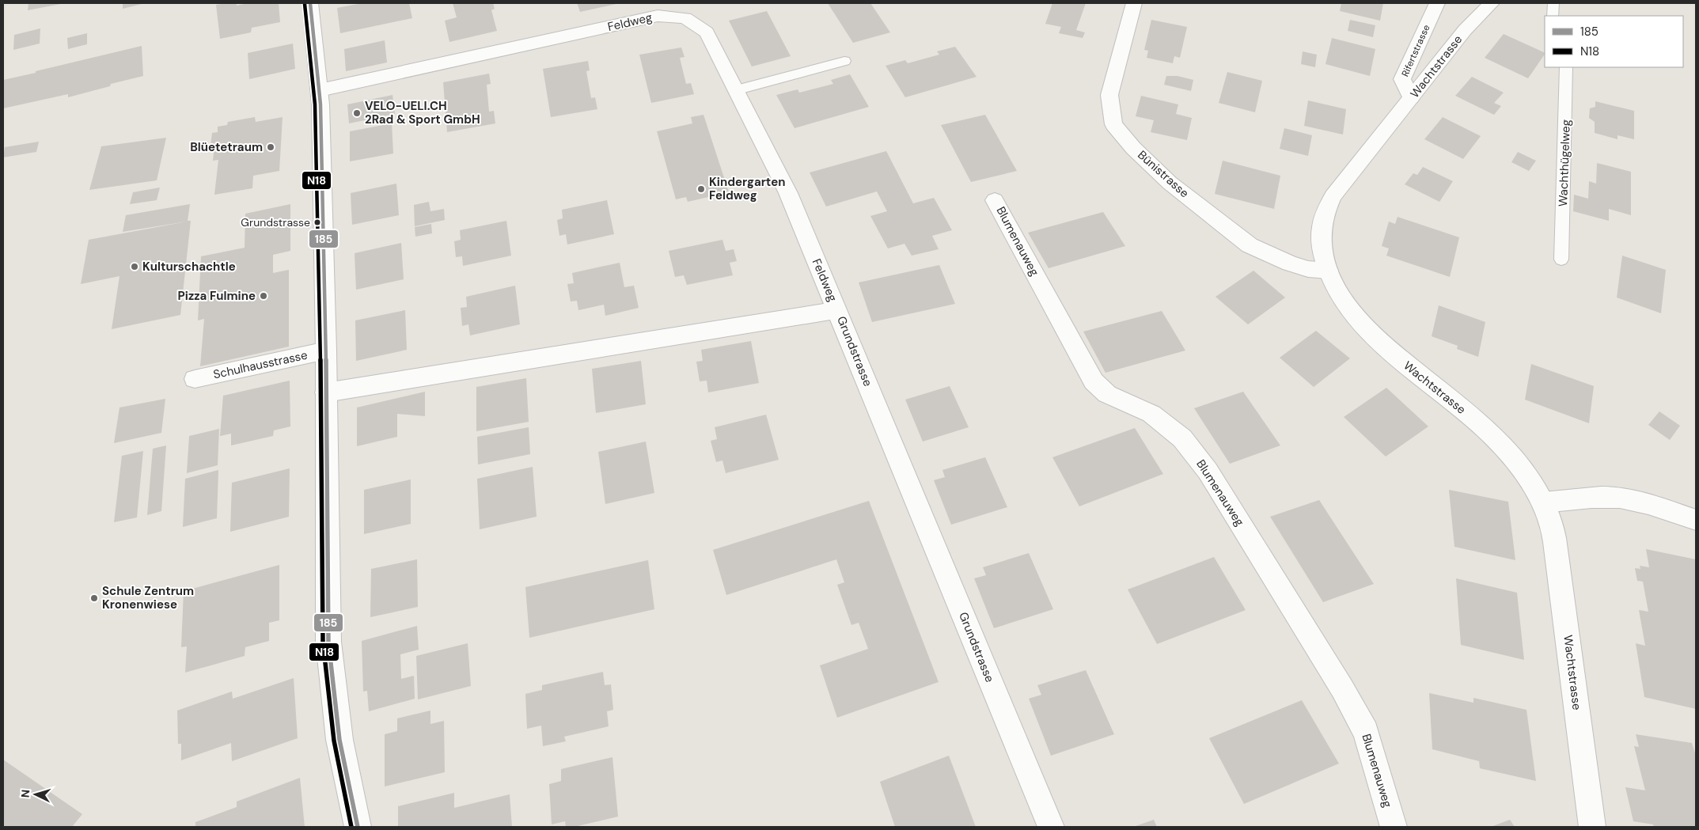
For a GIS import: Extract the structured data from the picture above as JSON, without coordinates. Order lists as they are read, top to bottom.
{
  "streets": {
    "street": [
      "Feldweg",
      "Rifertstrasse",
      "Wachtstrasse",
      "Bünistrasse",
      "Blumenauweg",
      "Grundstrasse",
      "Schulhausstrasse"
    ],
    "lane": ["Wachthügelweg"]
  },
  "crossings": [
    ["Feldweg", "Grundstrasse"],
    ["Rifertstrasse", "Wachtstrasse"],
    ["Wachtstrasse", "Bünistrasse"]
  ],
  "places": [
    "VELO-UELI.CH 2Rad & Sport GmbH",
    "Blüetetraum",
    "Kindergarten Feldweg",
    "Grundstrasse",
    "Kulturschachtle",
    "Pizza Fulmine",
    "Schule Zentrum Kronenwiese"
  ],
  "lines": ["transit line 185", "transit line N18"],
  "legend": ["185", "N18"],
  "north": "left"
}
